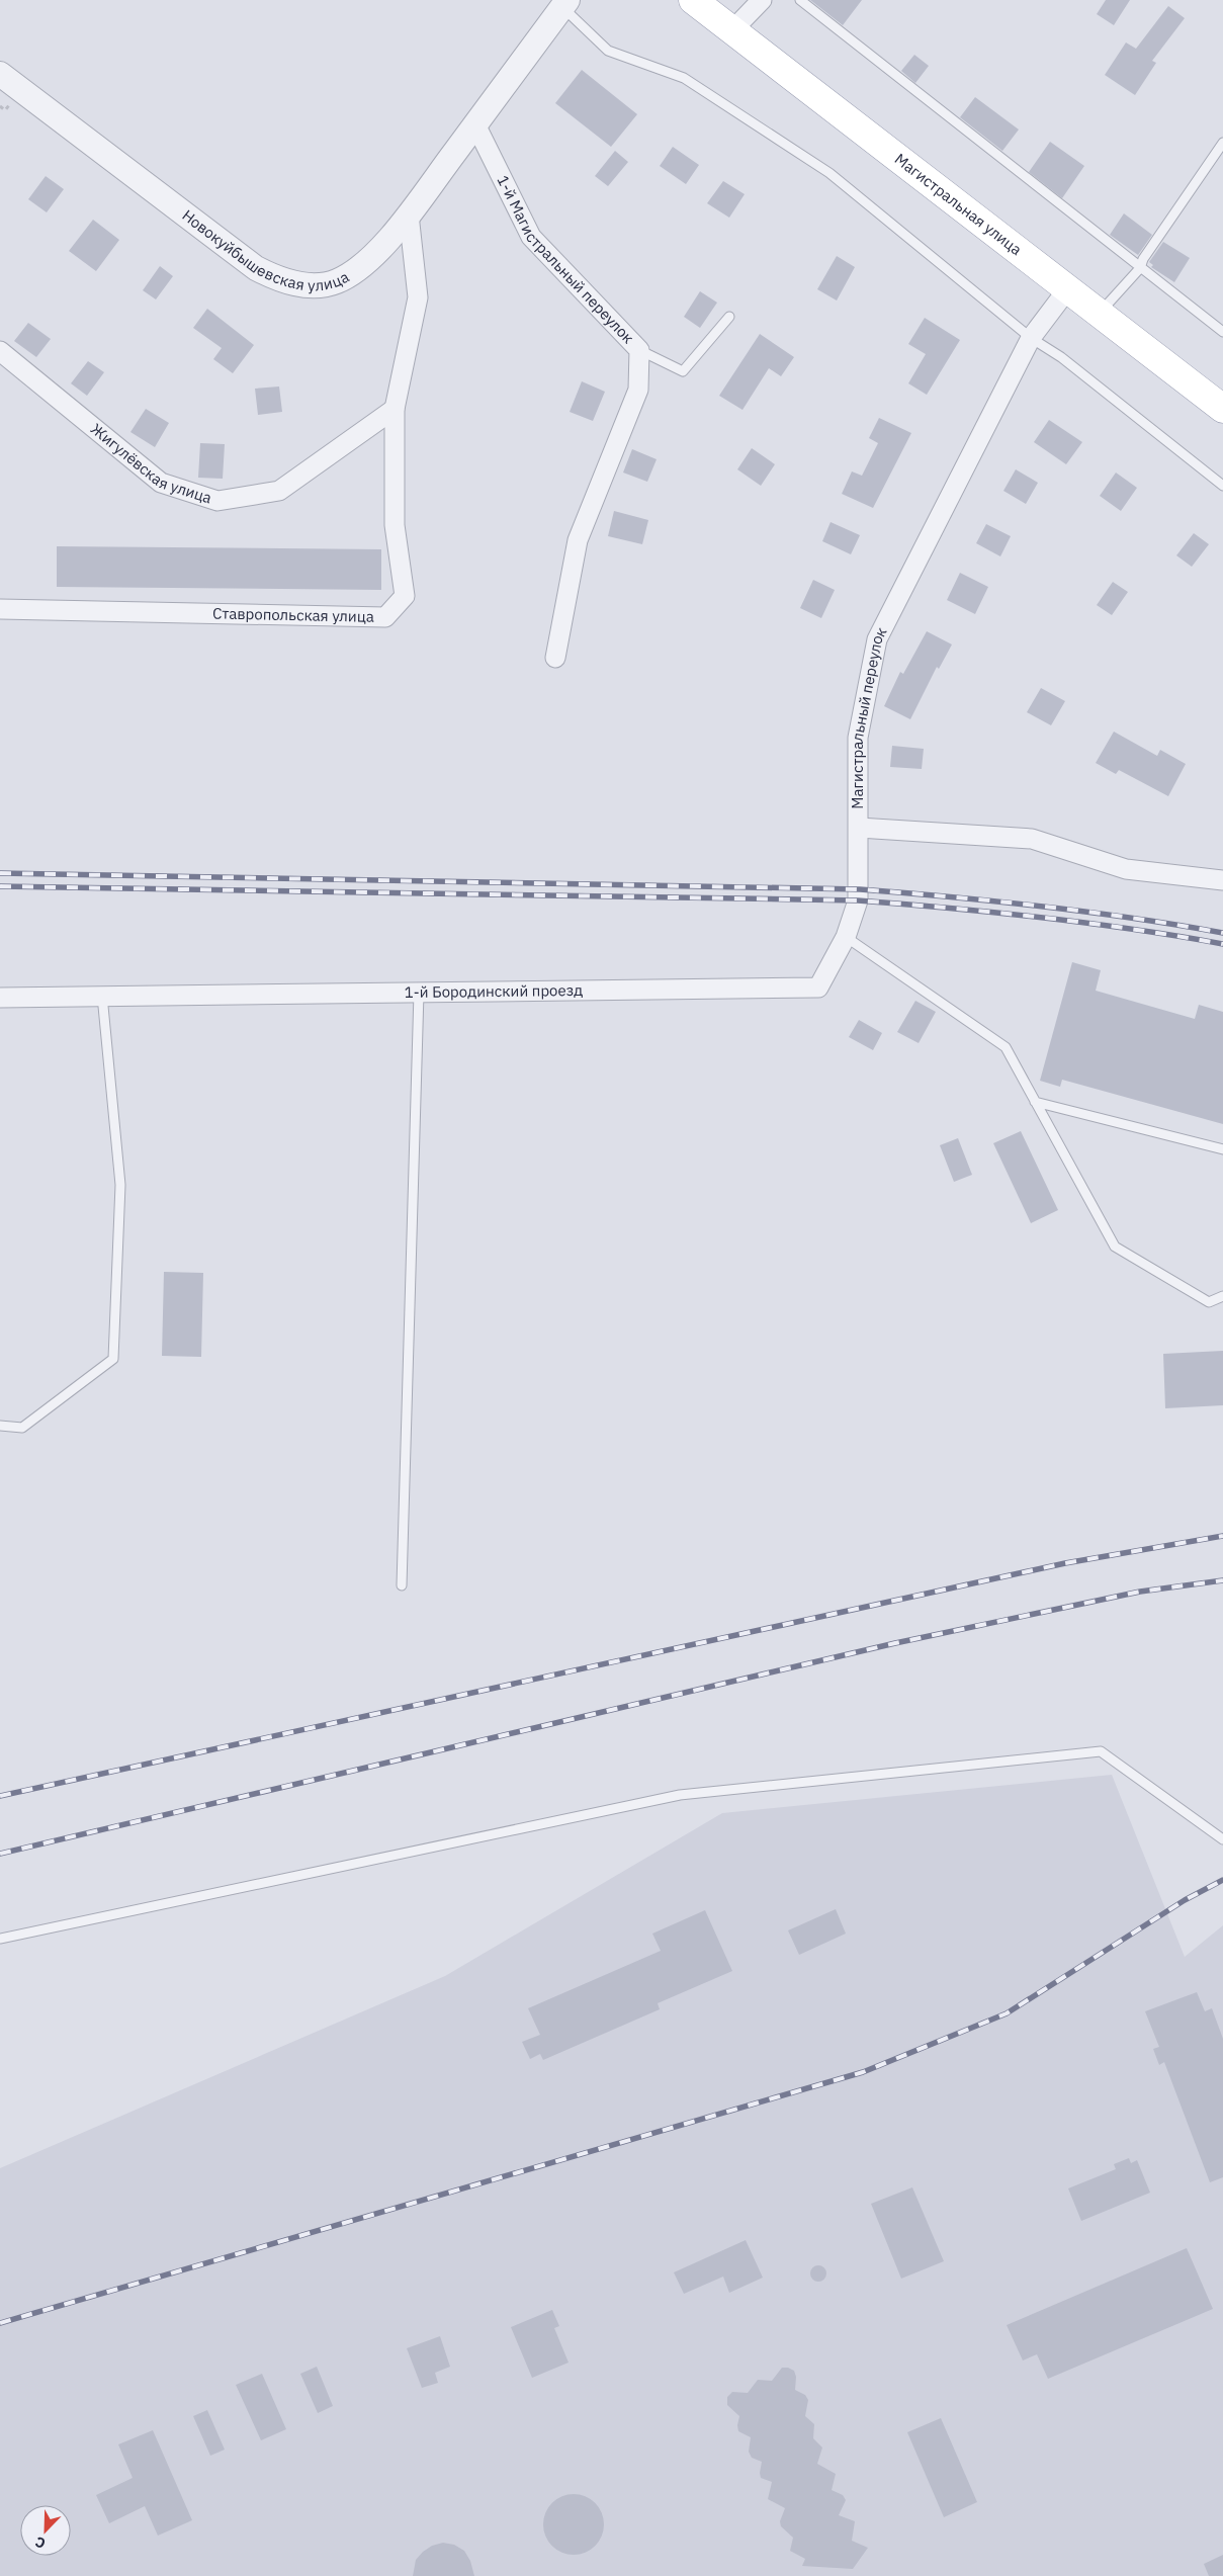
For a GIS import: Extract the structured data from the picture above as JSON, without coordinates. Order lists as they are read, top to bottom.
{
  "streets": {
    "main road": ["Магистральная улица"],
    "street": [
      "Новокуйбышевская улица",
      "1-й Магистральный переулок",
      "Жигулёвская улица",
      "Ставропольская улица",
      "Магистральный переулок",
      "1-й Бородинский проезд"
    ]
  },
  "crossings": [
    ["Магистральная улица", "Магистральный переулок"],
    ["Новокуйбышевская улица", "1-й Магистральный переулок"],
    ["Новокуйбышевская улица", "Ставропольская улица"],
    ["Жигулёвская улица", "Ставропольская улица"],
    ["Магистральный переулок", "1-й Бородинский проезд"]
  ],
  "north": "bottom left"
}
